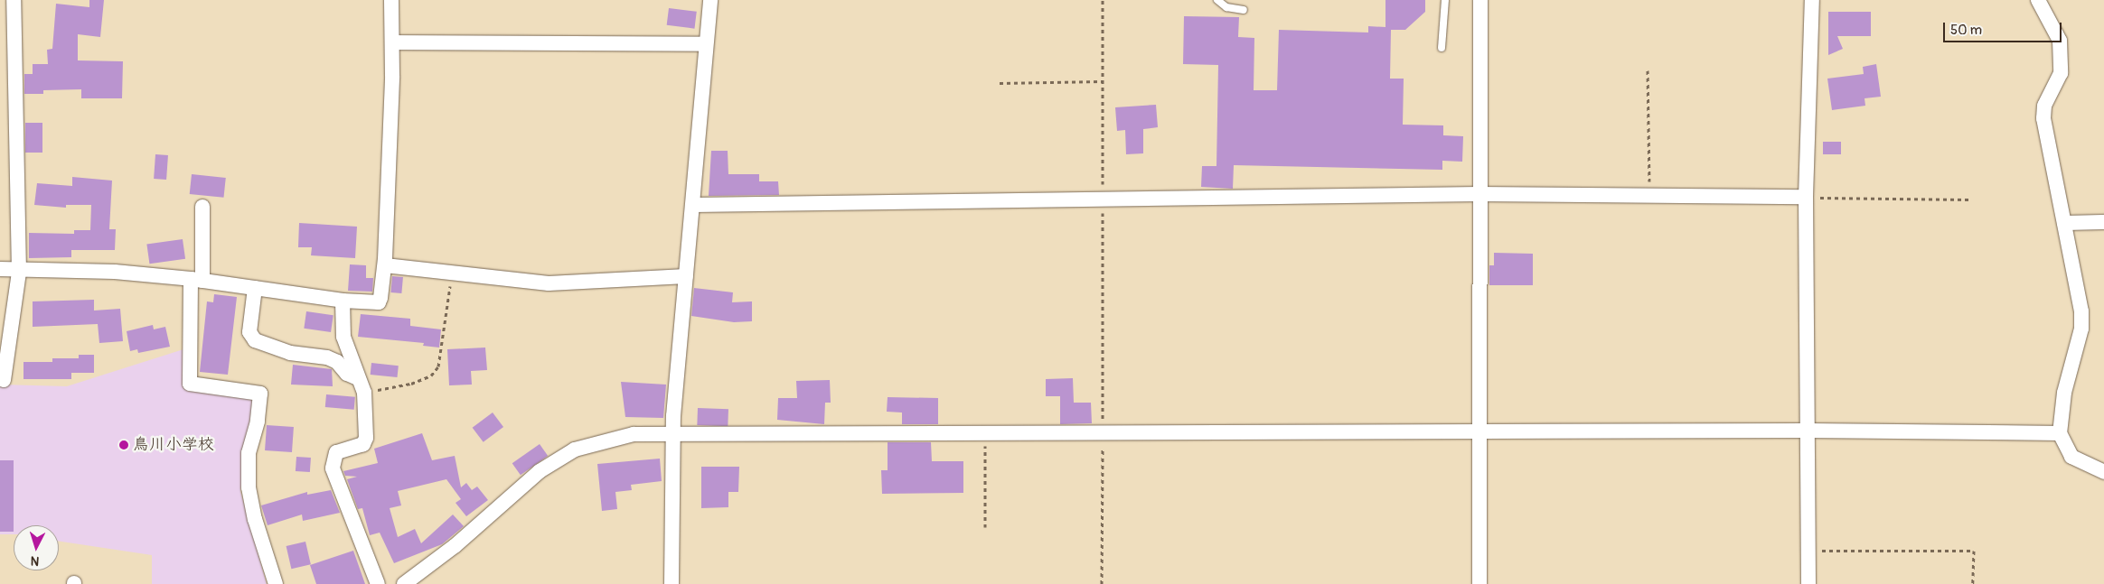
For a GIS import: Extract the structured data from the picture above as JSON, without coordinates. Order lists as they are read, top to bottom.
{
  "places": ["鳥川小学校"],
  "scale_bar": "50 m",
  "north": "bottom"
}
